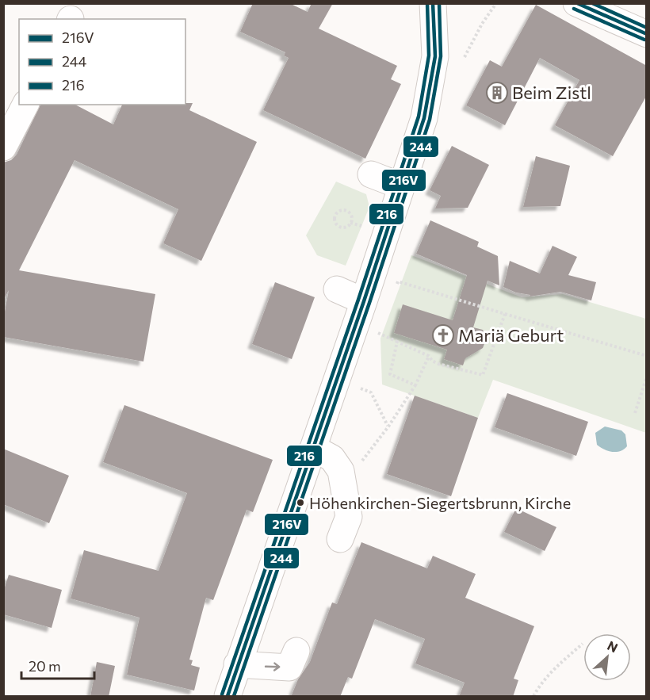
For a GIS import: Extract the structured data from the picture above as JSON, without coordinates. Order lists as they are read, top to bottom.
{
  "places": {
    "building": ["Beim Zistl"],
    "church": ["Mariä Geburt"],
    "other": ["Höhenkirchen-Siegertsbrunn, Kirche"]
  },
  "lines": ["transit line 216V", "transit line 244", "transit line 216"],
  "legend": ["216V", "244", "216"],
  "scale_bar": "20 m",
  "north": "top right"
}
